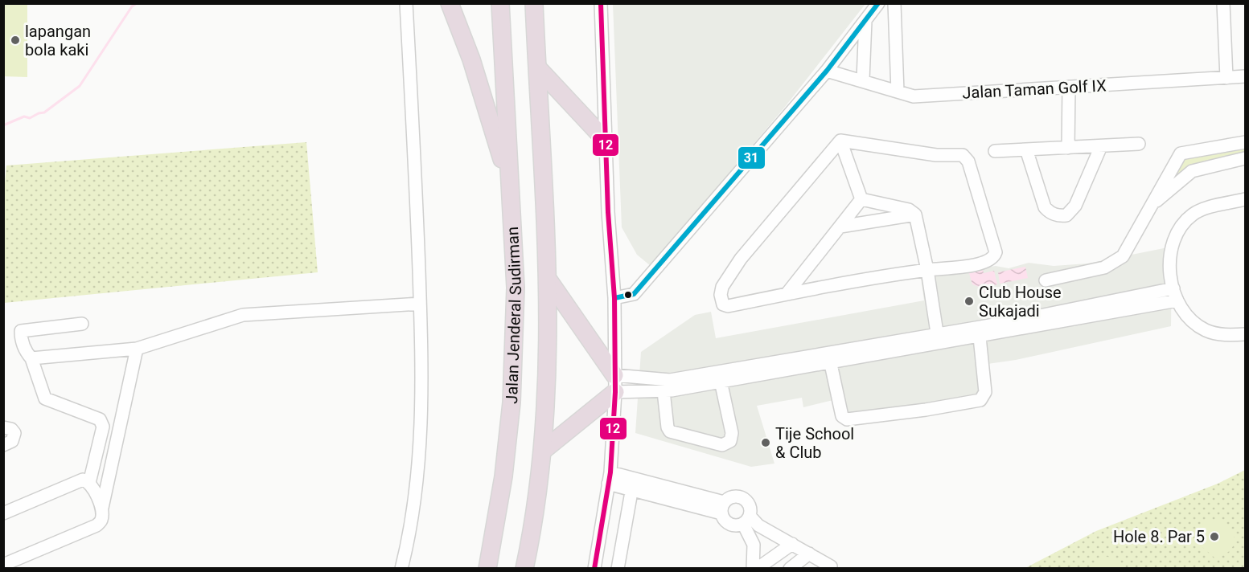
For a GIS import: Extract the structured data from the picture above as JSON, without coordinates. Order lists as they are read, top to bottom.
{
  "streets": {
    "highway": ["Jalan Jenderal Sudirman"],
    "street": ["Jalan Taman Golf IX"]
  },
  "places": [
    "lapangan bola kaki",
    "Club House Sukajadi",
    "Tije School & Club",
    "Hole 8. Par 5"
  ],
  "lines": ["transit line 31", "transit line 12"]
}
